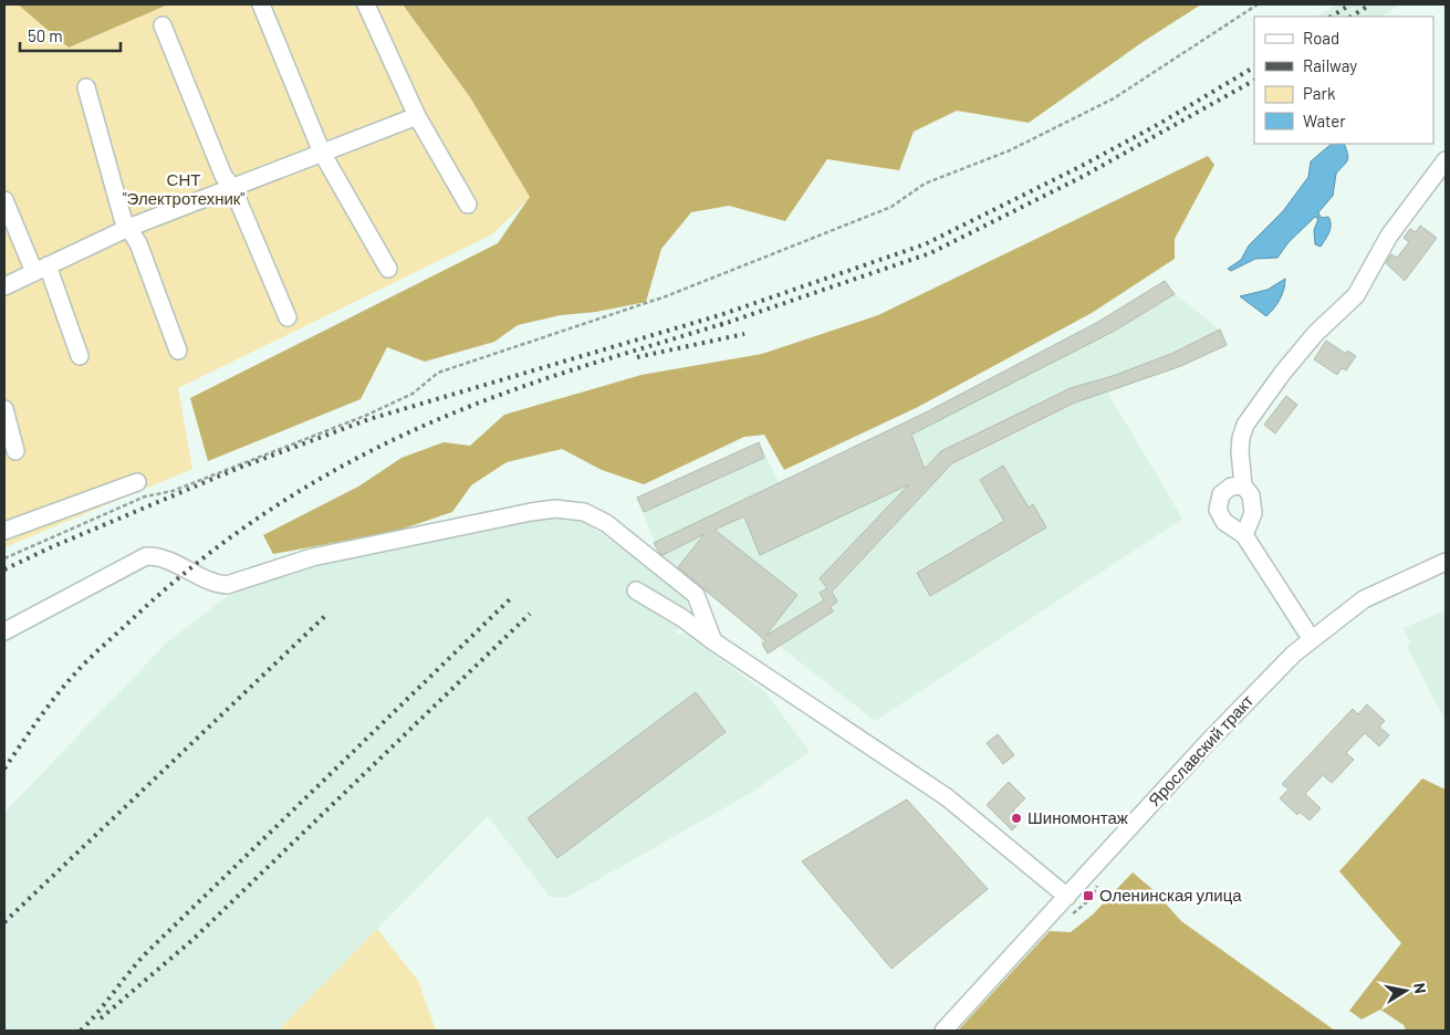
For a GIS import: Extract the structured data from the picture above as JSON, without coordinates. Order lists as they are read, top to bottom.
{
  "streets": {
    "street": ["Ярославский тракт"]
  },
  "parks": ["СНТ \"Электротехник\""],
  "places": {
    "other": ["Шиномонтаж"],
    "transit": ["Оленинская улица"]
  },
  "legend": [
    "Road",
    "Railway",
    "Park",
    "Water"
  ],
  "scale_bar": "50 m",
  "north": "right"
}
